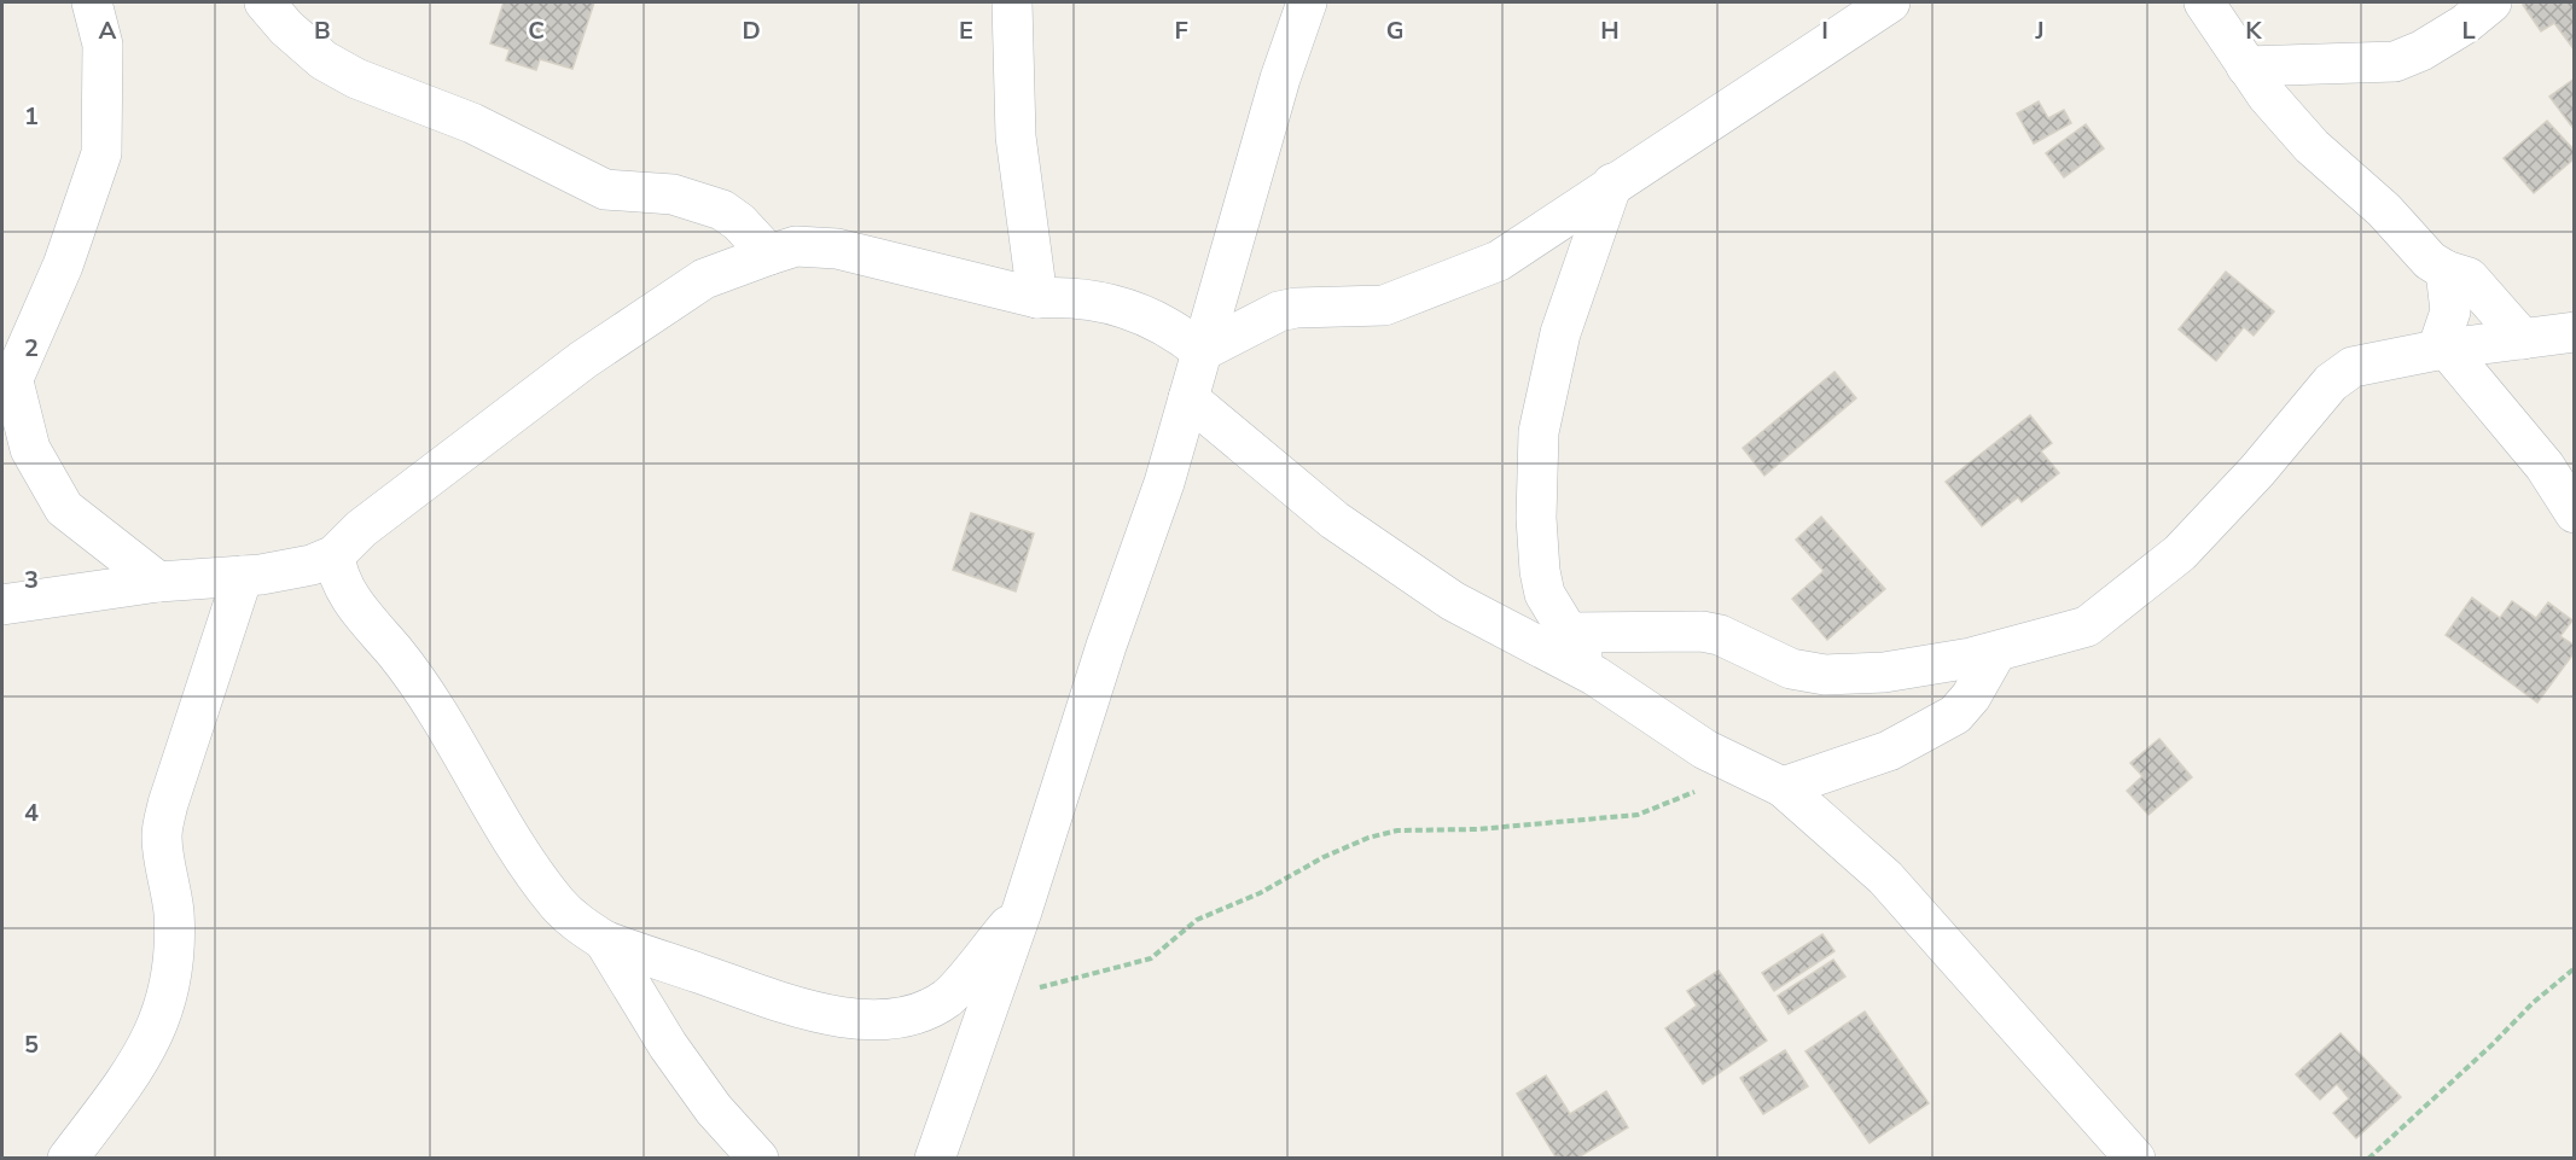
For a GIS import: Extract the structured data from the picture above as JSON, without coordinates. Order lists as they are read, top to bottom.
{
  "grid": {
    "columns": [
      "A",
      "B",
      "C",
      "D",
      "E",
      "F",
      "G",
      "H",
      "I",
      "J",
      "K",
      "L"
    ],
    "rows": [
      "1",
      "2",
      "3",
      "4",
      "5"
    ]
  }
}
